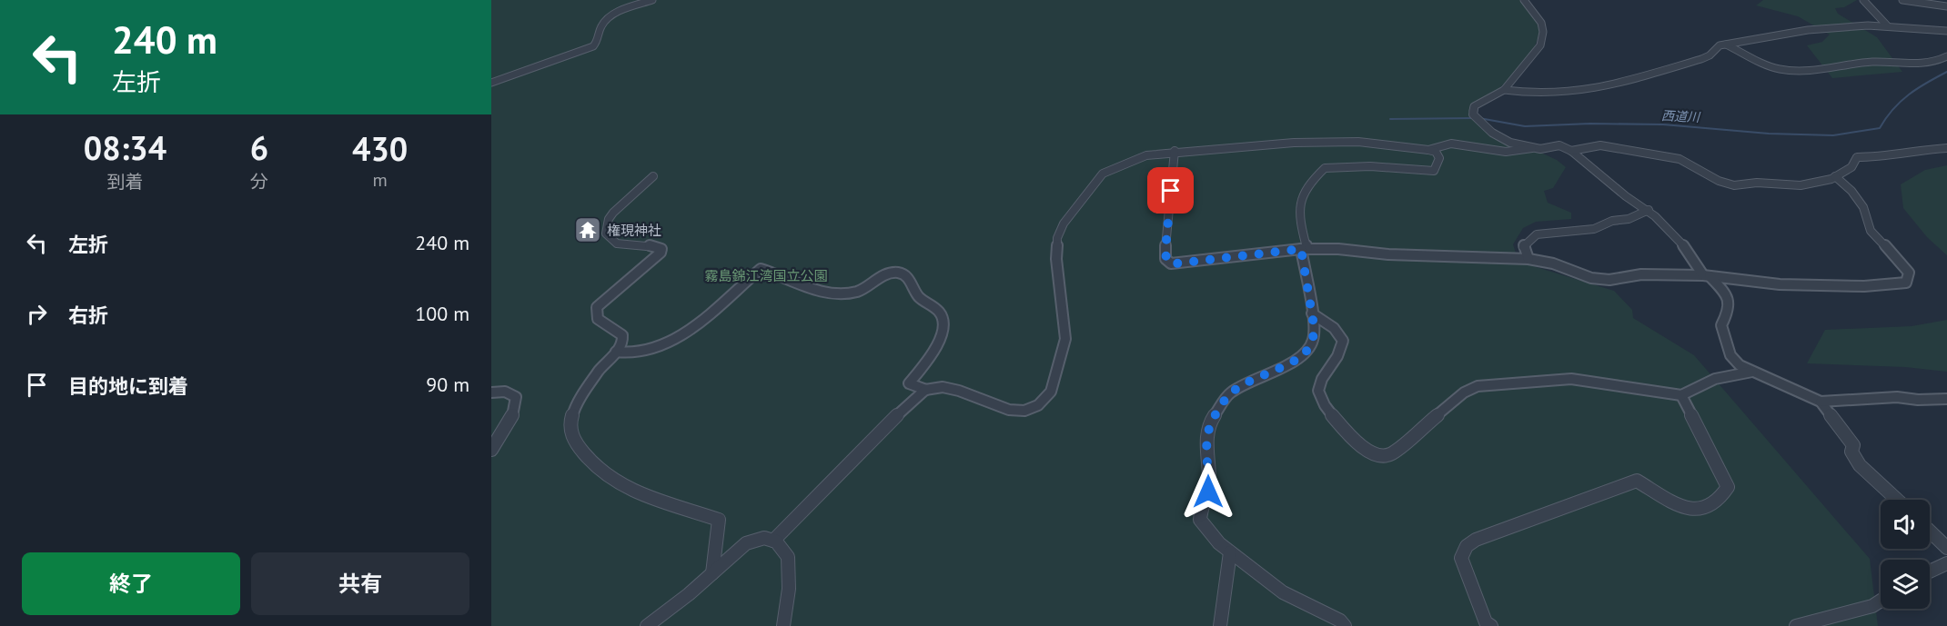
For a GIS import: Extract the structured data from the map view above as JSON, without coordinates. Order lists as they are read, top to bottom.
{
  "water": ["西道川"],
  "parks": ["霧島錦江湾国立公園"],
  "places": {
    "temple": ["権現神社"]
  },
  "page": {
    "turn": ["240 m", "左折"],
    "eta": [
      "08:34",
      "到着",
      "6",
      "分",
      "430",
      "m"
    ],
    "list": [
      {
        "name": "左折",
        "value": "240 m"
      },
      {
        "name": "右折",
        "value": "100 m"
      },
      {
        "name": "目的地に到着",
        "value": "90 m"
      }
    ],
    "buttons": ["終了", "共有"]
  }
}
